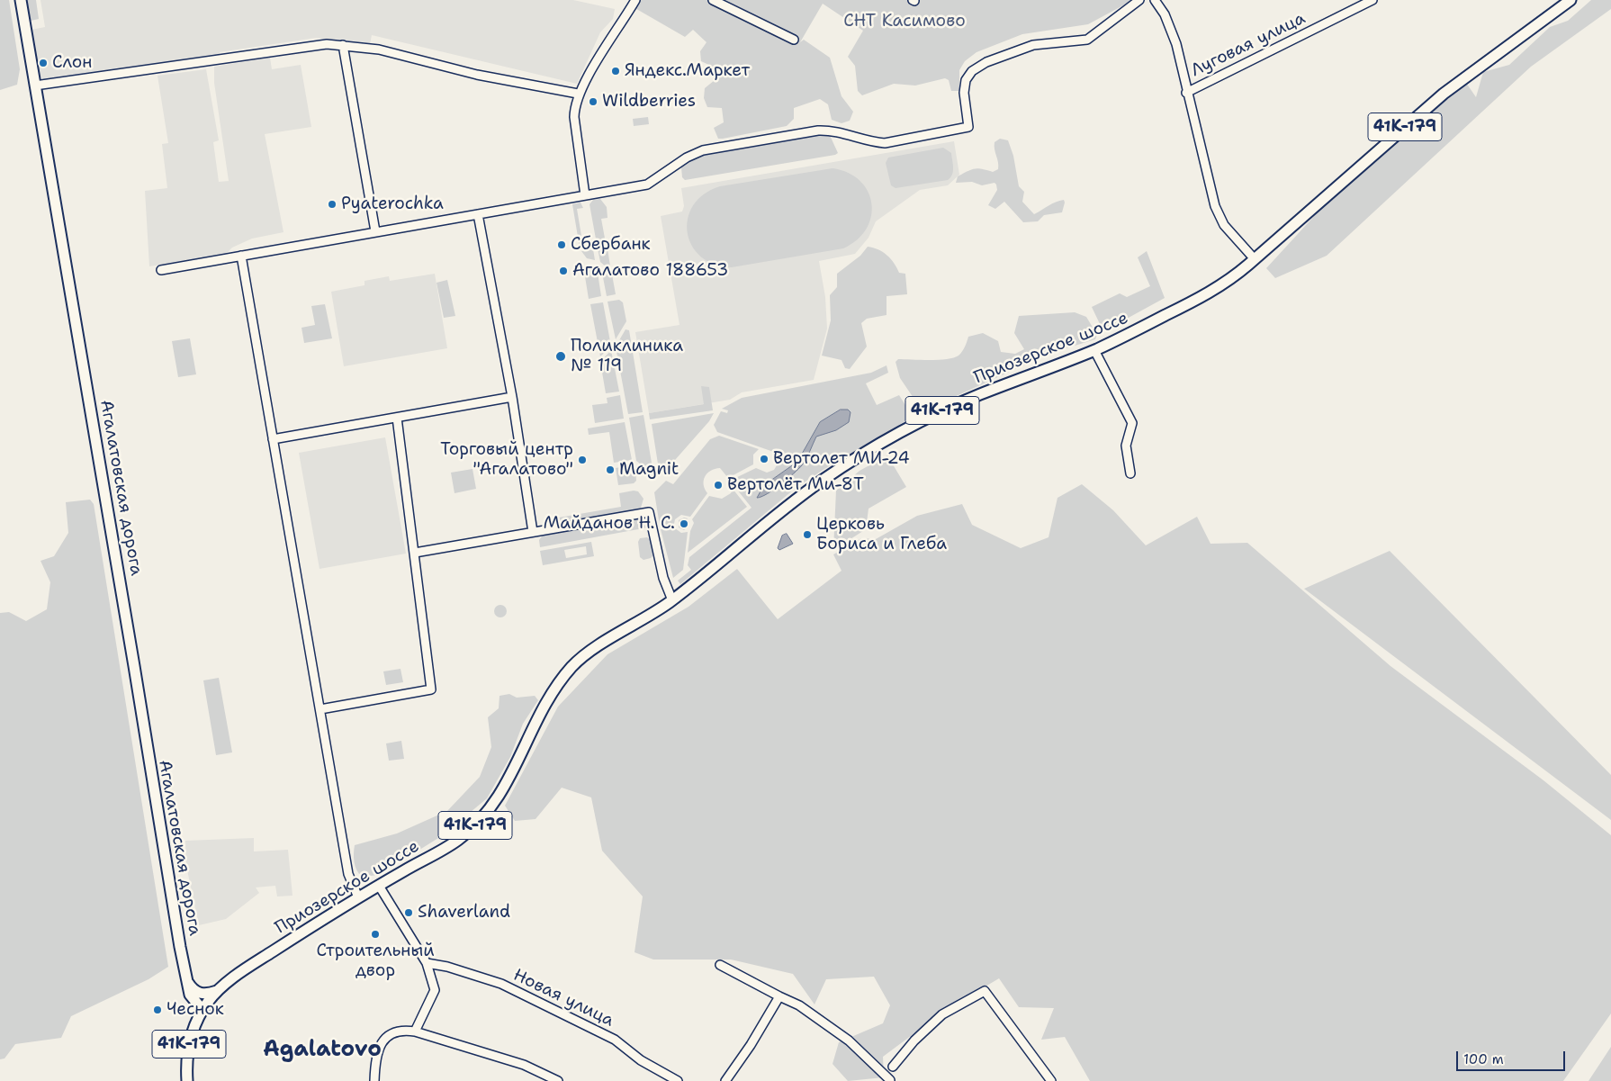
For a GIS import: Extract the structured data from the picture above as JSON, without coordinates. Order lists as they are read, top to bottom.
{
  "streets": {
    "main road": ["41К-179", "Приозерское шоссе", "Агалатовская дорога"],
    "street": ["Луговая улица", "Новая улица"]
  },
  "crossings": [
    ["Луговая улица", "Приозерское шоссе"],
    ["41К-179", "Приозерское шоссе"],
    ["41К-179", "Агалатовская дорога"]
  ],
  "districts": ["Agalatovo"],
  "parks": ["СНТ Касимово"],
  "places": [
    "Слон",
    "Яндекс.Маркет",
    "Wildberries",
    "Pyaterochka",
    "Сбербанк",
    "Агалатово 188653",
    "Поликлиника № 119",
    "Вертолет МИ-24",
    "Торговый центр \"Агалатово\"",
    "Magnit",
    "Вертолёт Ми-8Т",
    "Майданов Н. С.",
    "Церковь Бориса и Глеба",
    "Shaverland",
    "Строительный двор",
    "Чеснок"
  ],
  "scale_bar": "100 m"
}
